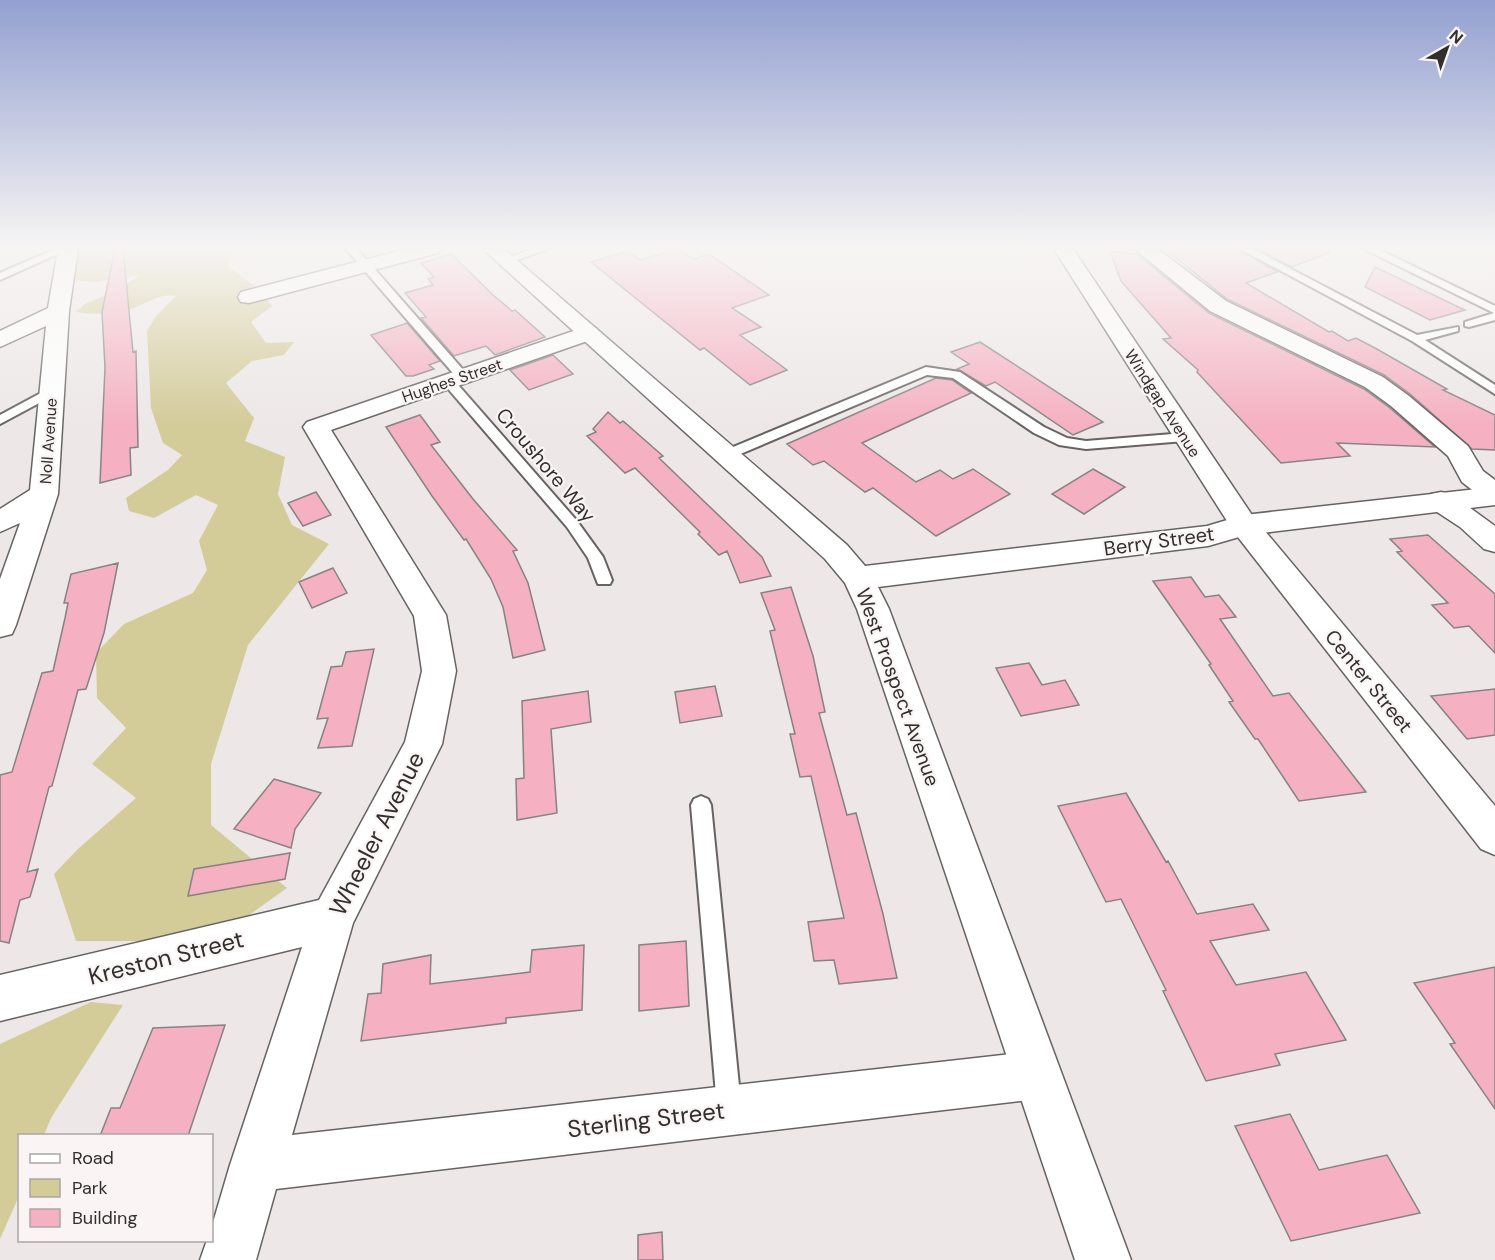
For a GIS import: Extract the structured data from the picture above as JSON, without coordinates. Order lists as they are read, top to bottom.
{
  "streets": {
    "street": [
      "Hughes Street",
      "Windgap Avenue",
      "Noll Avenue",
      "Berry Street",
      "Center Street",
      "West Prospect Avenue",
      "Wheeler Avenue",
      "Kreston Street",
      "Sterling Street"
    ],
    "lane": ["Croushore Way"]
  },
  "crossings": [
    ["Hughes Street", "Croushore Way"],
    ["Hughes Street", "West Prospect Avenue"],
    ["Hughes Street", "Wheeler Avenue"],
    ["Windgap Avenue", "Berry Street"],
    ["Windgap Avenue", "Center Street"],
    ["Berry Street", "Center Street"],
    ["Berry Street", "West Prospect Avenue"],
    ["West Prospect Avenue", "Sterling Street"],
    ["Wheeler Avenue", "Kreston Street"],
    ["Wheeler Avenue", "Sterling Street"]
  ],
  "legend": ["Road", "Park", "Building"],
  "north": "top right"
}
